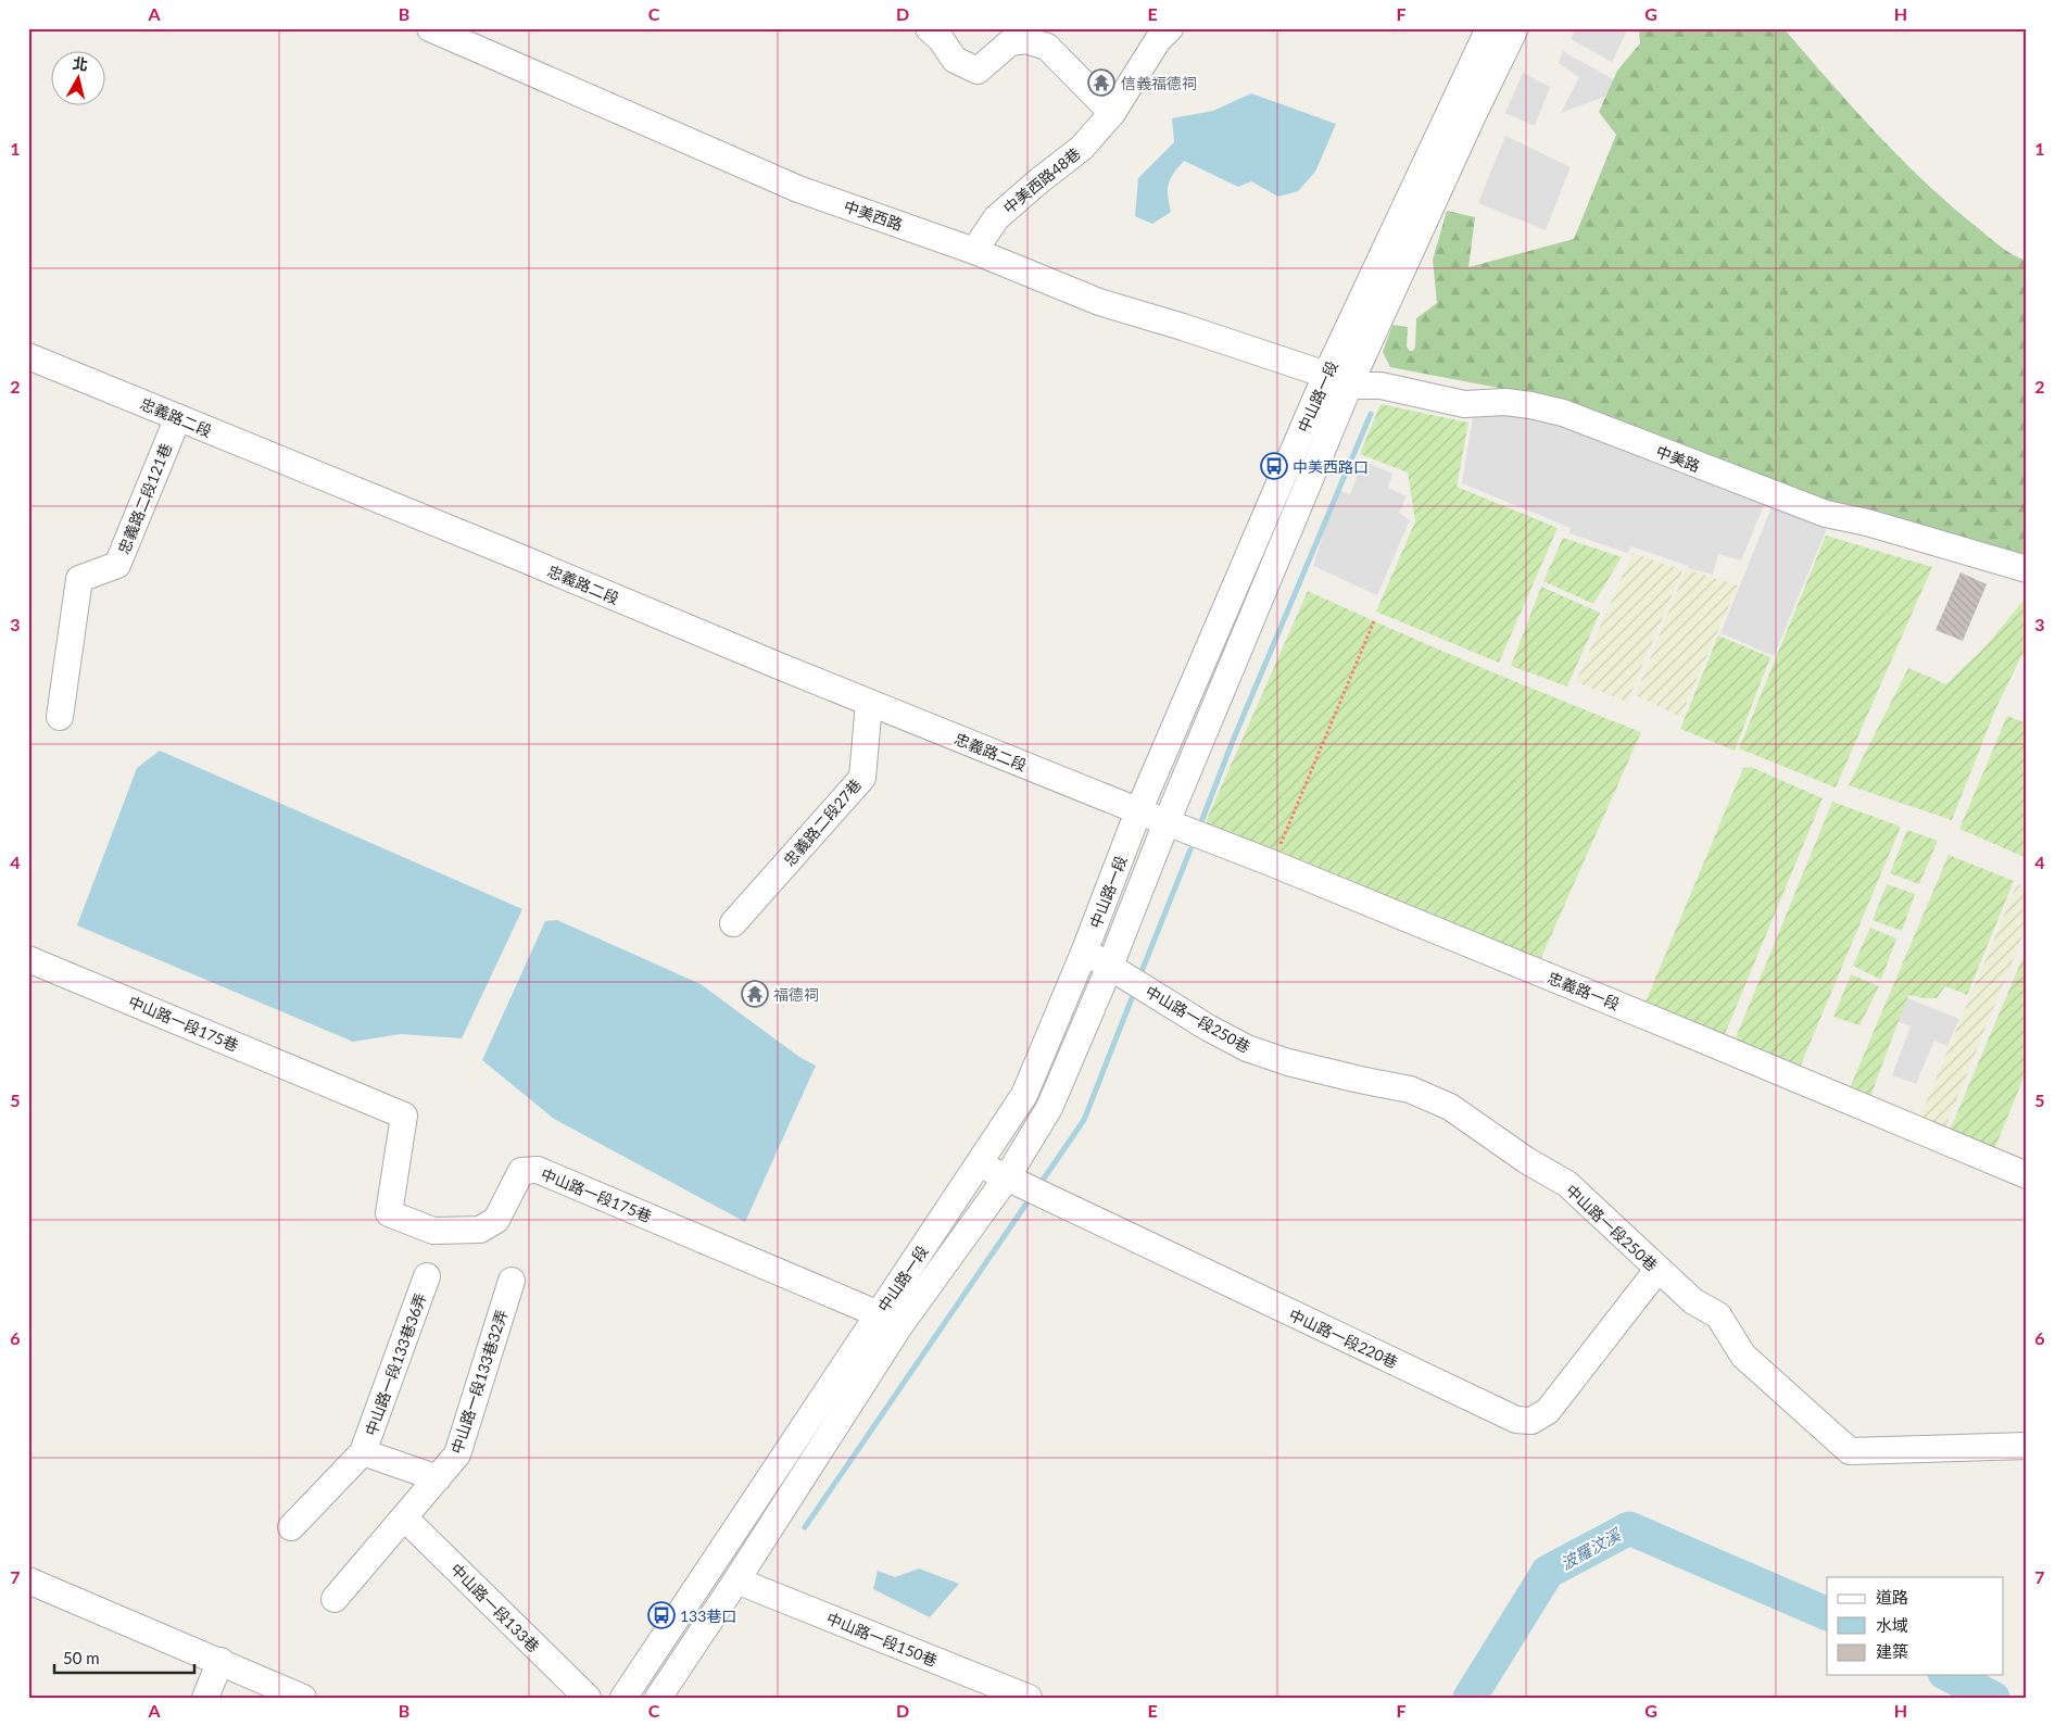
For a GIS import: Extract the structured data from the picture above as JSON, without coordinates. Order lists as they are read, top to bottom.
{
  "streets": {
    "street": [
      "中美西路48巷",
      "中美西路",
      "中山路一段",
      "忠義路二段",
      "中美路",
      "忠義路二段121巷",
      "忠義路二段27巷",
      "忠義路一段",
      "中山路一段250巷",
      "中山路一段175巷",
      "中山路一段220巷",
      "中山路一段133巷36弄",
      "中山路一段133巷32弄",
      "中山路一段133巷",
      "中山路一段150巷"
    ]
  },
  "crossings": [
    ["中美西路48巷", "中美西路"],
    ["中美西路", "中山路一段"],
    ["中美西路", "中美路"],
    ["中山路一段", "忠義路二段"],
    ["中山路一段", "中美路"],
    ["中山路一段", "忠義路一段"],
    ["中山路一段", "中山路一段250巷"],
    ["中山路一段", "中山路一段175巷"],
    ["中山路一段", "中山路一段220巷"],
    ["中山路一段", "中山路一段150巷"],
    ["忠義路二段", "忠義路二段121巷"],
    ["忠義路二段", "忠義路二段27巷"],
    ["忠義路二段", "忠義路一段"],
    ["中山路一段250巷", "中山路一段220巷"],
    ["中山路一段133巷32弄", "中山路一段133巷"]
  ],
  "water": ["波羅汶溪"],
  "places": {
    "temple": ["信義福德祠", "福德祠"],
    "bus stop": ["中美西路口", "133巷口"]
  },
  "legend": ["道路", "水域", "建築"],
  "scale_bar": "50 m",
  "north": "top",
  "grid": {
    "columns": [
      "A",
      "B",
      "C",
      "D",
      "E",
      "F",
      "G",
      "H"
    ],
    "rows": [
      "1",
      "2",
      "3",
      "4",
      "5",
      "6",
      "7"
    ]
  }
}
